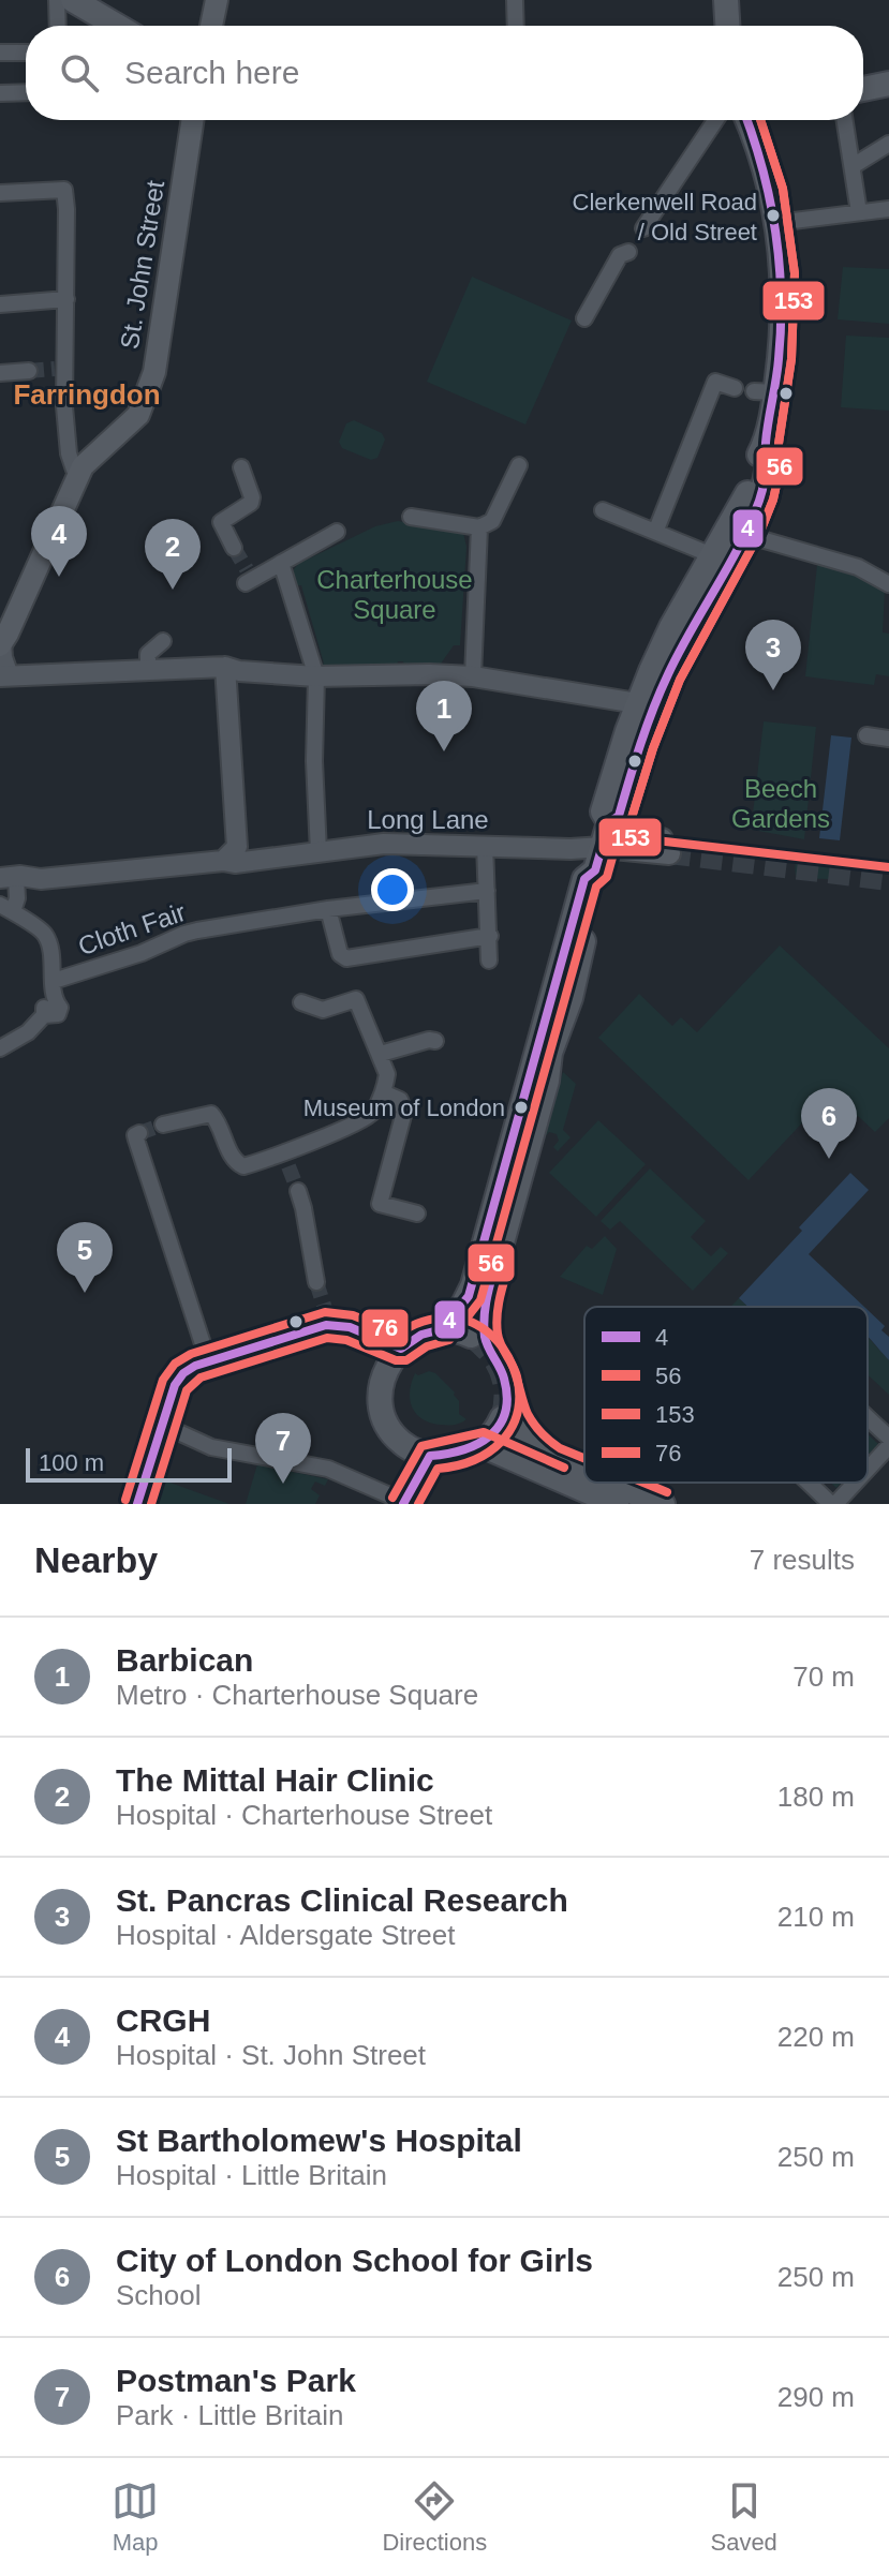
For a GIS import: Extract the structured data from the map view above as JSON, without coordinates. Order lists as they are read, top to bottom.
{
  "streets": {
    "main road": ["St. John Street"],
    "street": ["Long Lane", "Cloth Fair"]
  },
  "districts": ["Farringdon"],
  "parks": ["Charterhouse Square", "Beech Gardens"],
  "places": ["Clerkenwell Road / Old Street", "Museum of London"],
  "lines": [
    "transit line 4",
    "transit line 56",
    "transit line 153",
    "transit line 76"
  ],
  "legend": [
    "4",
    "56",
    "153",
    "76"
  ],
  "scale_bar": "100 m",
  "page": {
    "search": "Search here",
    "pins": [
      "4",
      "2",
      "3",
      "1",
      "6",
      "5",
      "7"
    ],
    "scale": "100 m",
    "heading": ["Nearby", "7 results"],
    "list": [
      {
        "mark": "1",
        "name": "Barbican",
        "note": "Metro · Charterhouse Square",
        "value": "70 m"
      },
      {
        "mark": "2",
        "name": "The Mittal Hair Clinic",
        "note": "Hospital · Charterhouse Street",
        "value": "180 m"
      },
      {
        "mark": "3",
        "name": "St. Pancras Clinical Research",
        "note": "Hospital · Aldersgate Street",
        "value": "210 m"
      },
      {
        "mark": "4",
        "name": "CRGH",
        "note": "Hospital · St. John Street",
        "value": "220 m"
      },
      {
        "mark": "5",
        "name": "St Bartholomew's Hospital",
        "note": "Hospital · Little Britain",
        "value": "250 m"
      },
      {
        "mark": "6",
        "name": "City of London School for Girls",
        "note": "School",
        "value": "250 m"
      },
      {
        "mark": "7",
        "name": "Postman's Park",
        "note": "Park · Little Britain",
        "value": "290 m"
      }
    ],
    "nav": ["Map", "Directions", "Saved"]
  }
}
